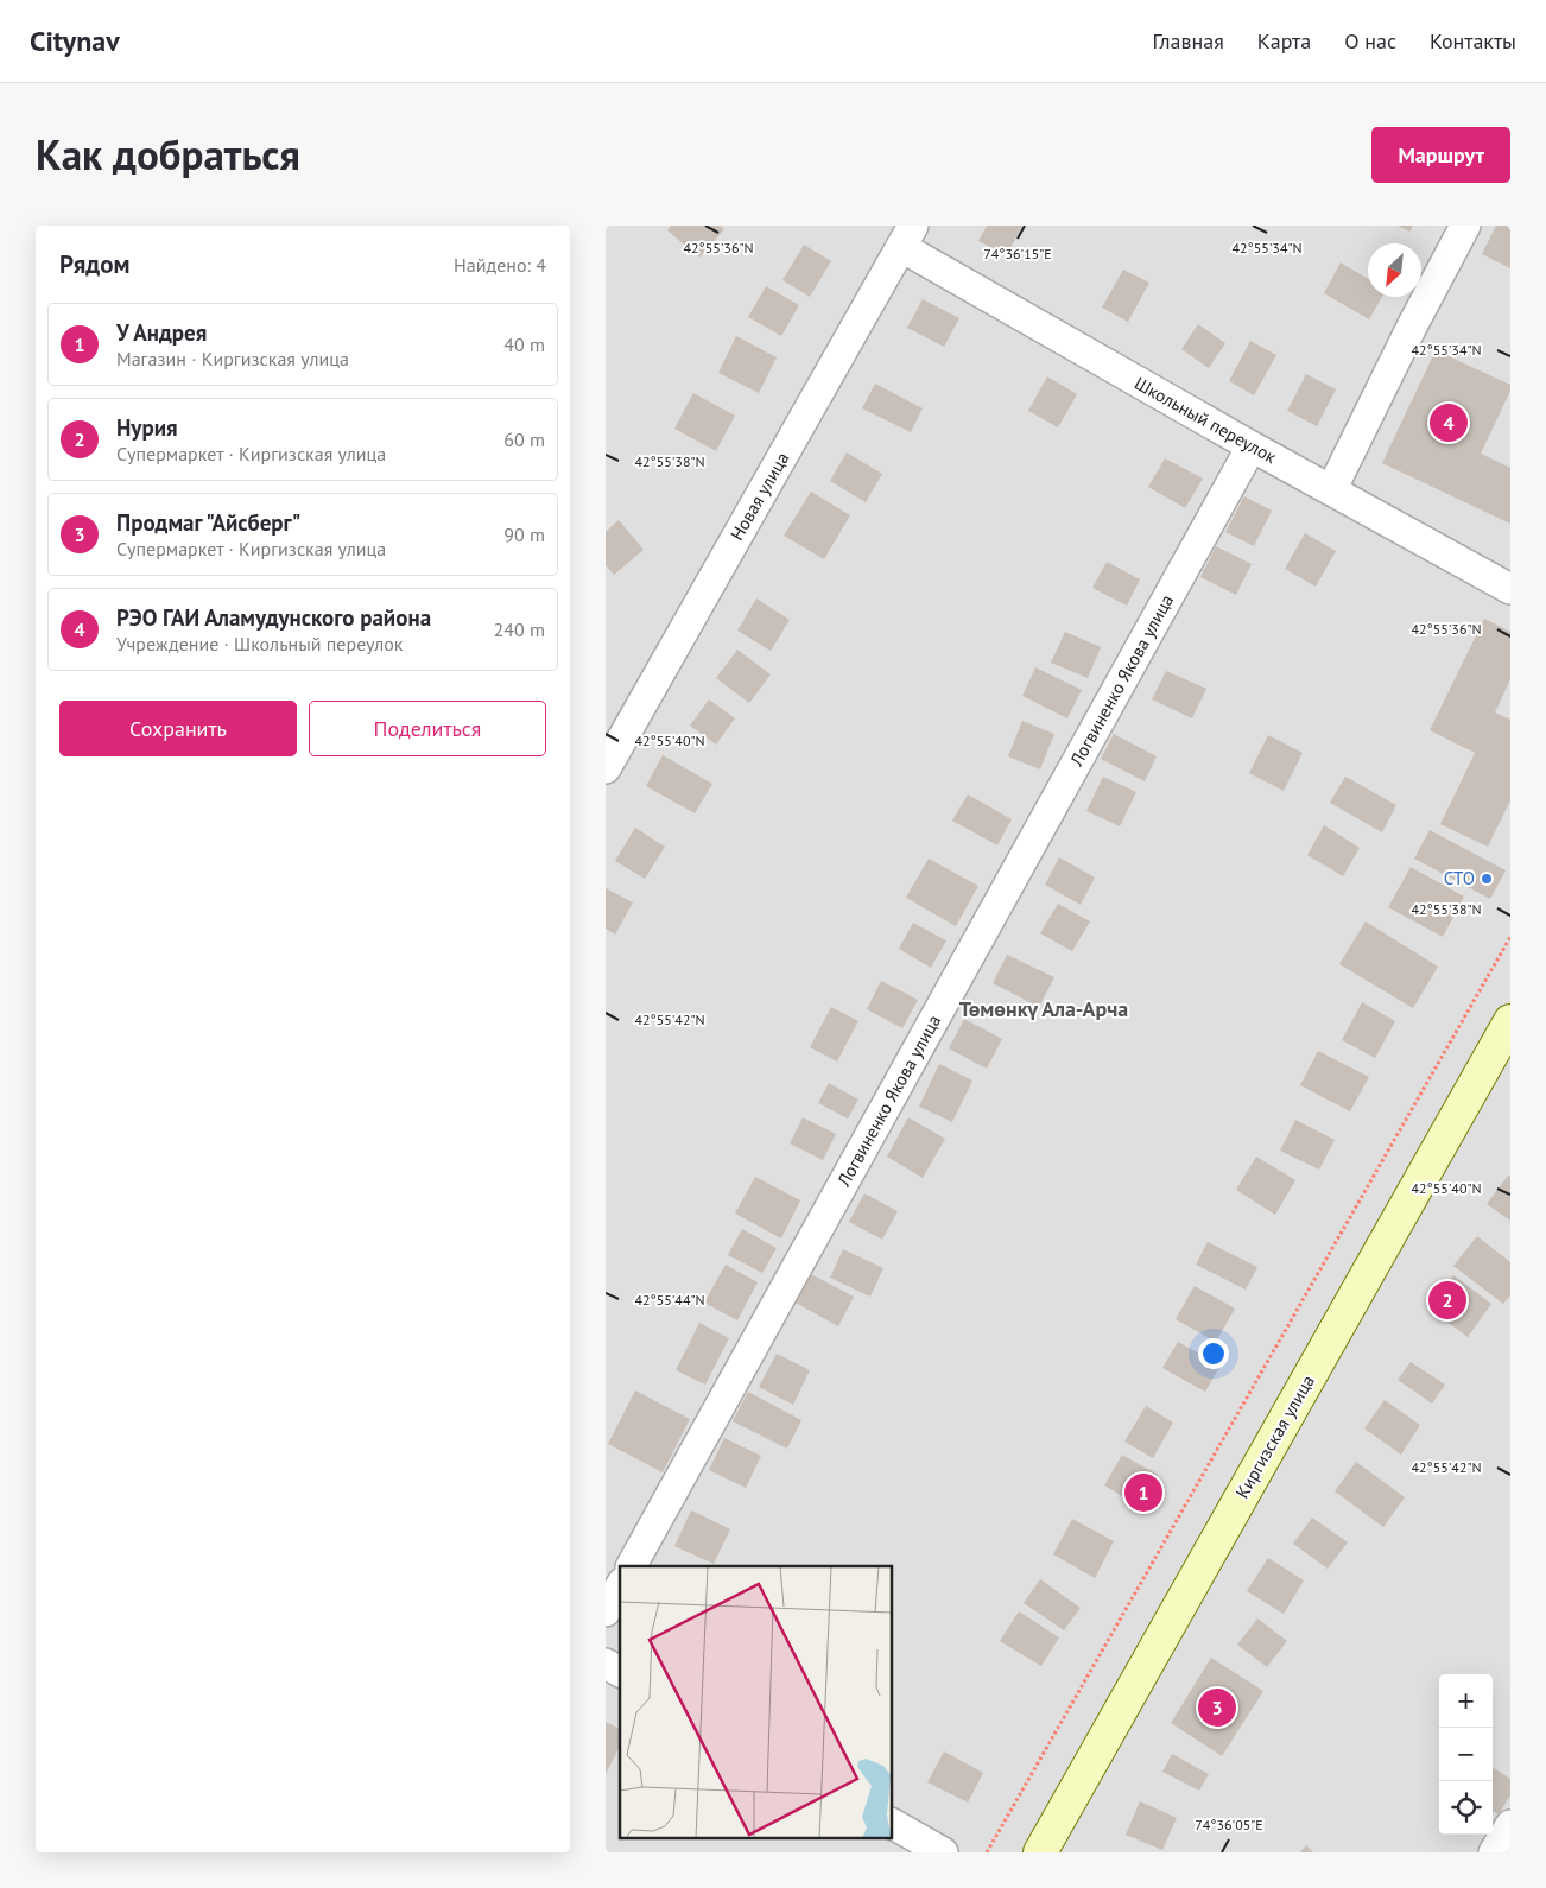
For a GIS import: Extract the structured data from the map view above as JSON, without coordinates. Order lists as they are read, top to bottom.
{
  "streets": {
    "main road": ["Киргизская улица"],
    "street": ["Школьный переулок", "Новая улица", "Логвиненко Якова улица"]
  },
  "crossings": [
    ["Школьный переулок", "Новая улица"],
    ["Школьный переулок", "Логвиненко Якова улица"]
  ],
  "districts": ["Төмөнкү Ала-Арча"],
  "places": ["СТО"],
  "north": "bottom left",
  "page": {
    "header": "Citynav",
    "nav": [
      "Главная",
      "Карта",
      "О нас",
      "Контакты"
    ],
    "title": "Как добраться",
    "buttons": [
      "Маршрут",
      ["Сохранить", "Поделиться"]
    ],
    "heading": ["Рядом", "Найдено: 4"],
    "list": [
      {
        "mark": "1",
        "name": "У Андрея",
        "note": "Магазин · Киргизская улица",
        "value": "40 m"
      },
      {
        "mark": "2",
        "name": "Нурия",
        "note": "Супермаркет · Киргизская улица",
        "value": "60 m"
      },
      {
        "mark": "3",
        "name": "Продмаг \"Айсберг\"",
        "note": "Супермаркет · Киргизская улица",
        "value": "90 m"
      },
      {
        "mark": "4",
        "name": "РЭО ГАИ Аламудунского района",
        "note": "Учреждение · Школьный переулок",
        "value": "240 m"
      }
    ],
    "pins": [
      "4",
      "2",
      "1",
      "3"
    ],
    "map_buttons": ["+", "−"]
  },
  "coordinates": [
    "42°55'36\"N",
    "42°55'34\"N",
    "74°36'15\"E",
    "42°55'38\"N",
    "42°55'40\"N",
    "42°55'42\"N",
    "42°55'44\"N",
    "74°36'05\"E"
  ]
}
